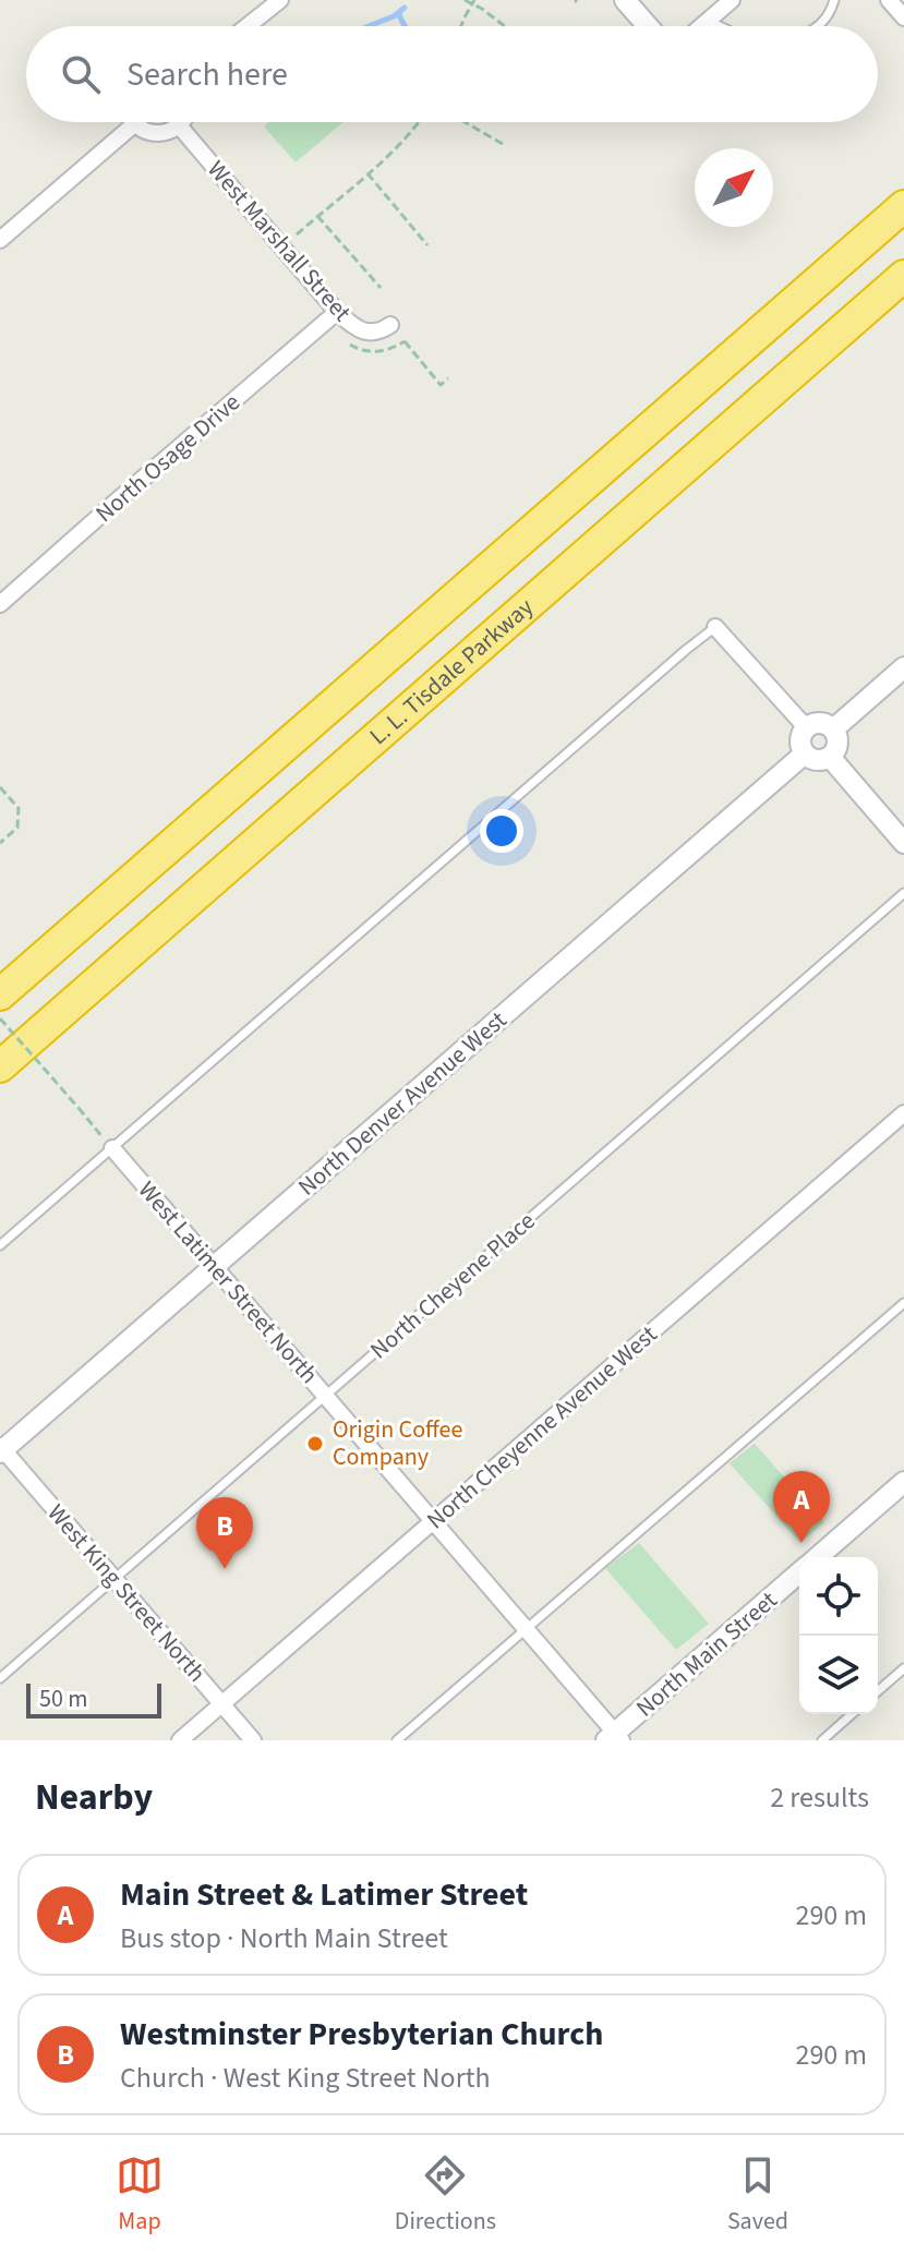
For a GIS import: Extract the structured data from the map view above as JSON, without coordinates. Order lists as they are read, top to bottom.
{
  "streets": {
    "highway": ["L. L. Tisdale Parkway"],
    "street": [
      "West Marshall Street",
      "North Osage Drive",
      "North Denver Avenue West",
      "West Latimer Street North",
      "North Cheyenne Avenue West",
      "West King Street North",
      "North Main Street"
    ],
    "lane": ["North Cheyene Place"]
  },
  "crossings": [
    ["West Marshall Street", "North Osage Drive"],
    ["North Denver Avenue West", "West Latimer Street North"],
    ["North Denver Avenue West", "West King Street North"],
    ["West Latimer Street North", "North Cheyene Place"],
    ["West Latimer Street North", "North Cheyenne Avenue West"],
    ["West Latimer Street North", "North Main Street"],
    ["North Cheyene Place", "West King Street North"],
    ["North Cheyenne Avenue West", "West King Street North"]
  ],
  "places": ["Origin Coffee Company"],
  "scale_bar": "50 m",
  "north": "top right",
  "page": {
    "search": "Search here",
    "pins": ["A", "B"],
    "scale": "50 m",
    "heading": ["Nearby", "2 results"],
    "list": [
      {
        "mark": "A",
        "name": "Main Street & Latimer Street",
        "note": "Bus stop · North Main Street",
        "value": "290 m"
      },
      {
        "mark": "B",
        "name": "Westminster Presbyterian Church",
        "note": "Church · West King Street North",
        "value": "290 m"
      }
    ],
    "nav": ["Map", "Directions", "Saved"]
  }
}
